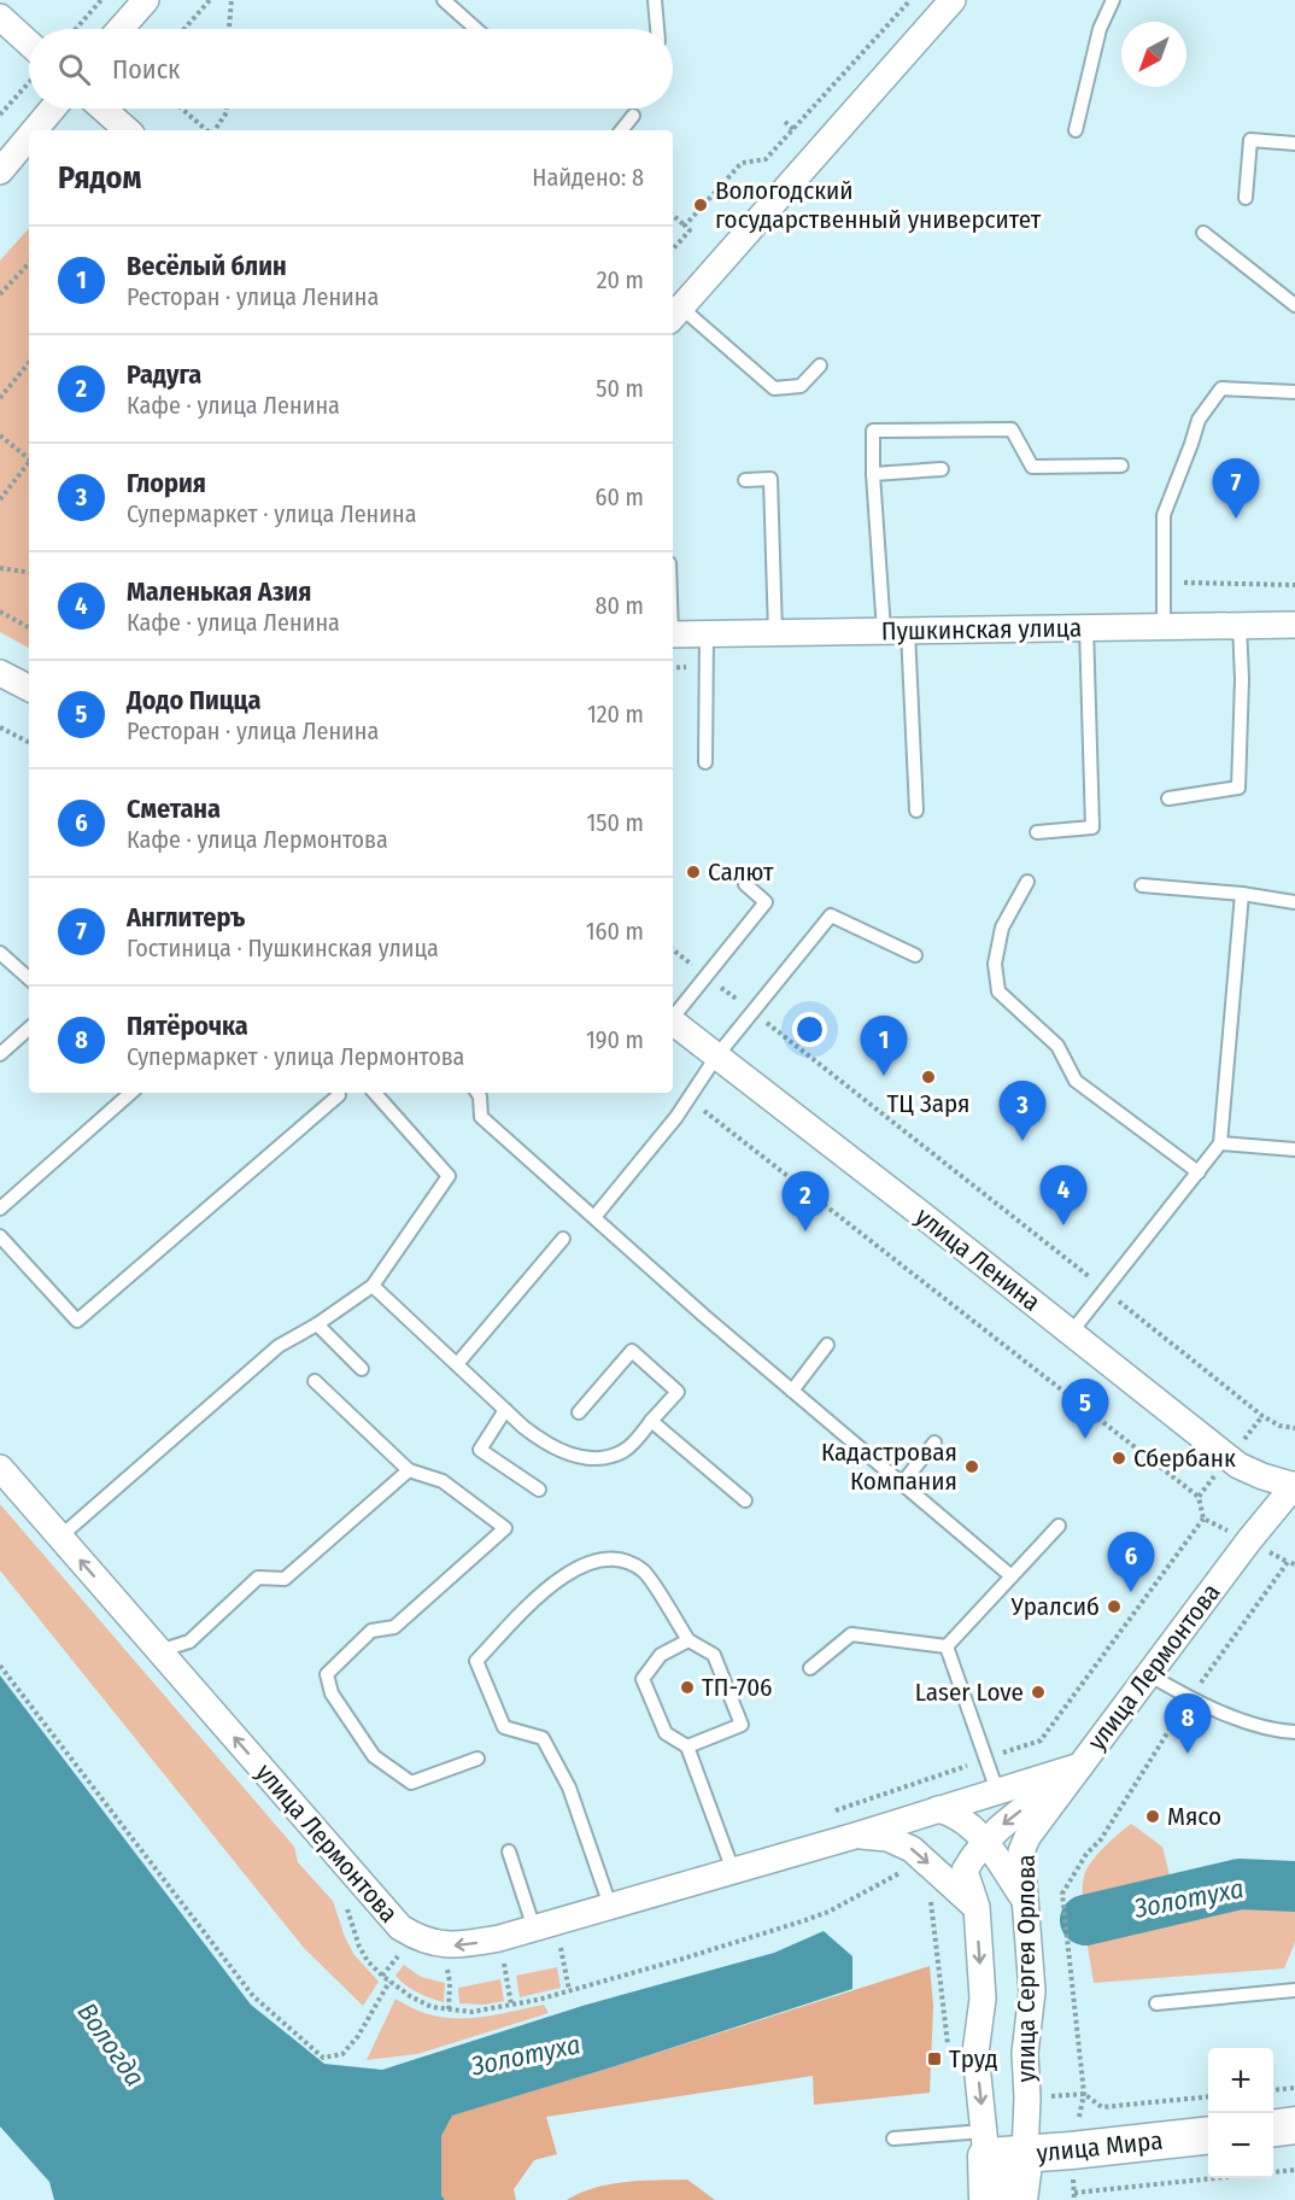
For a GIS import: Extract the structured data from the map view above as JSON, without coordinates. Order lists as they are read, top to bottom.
{
  "streets": {
    "main road": ["улица Сергея Орлова", "улица Мира"],
    "street": ["Пушкинская улица", "улица Ленина", "улица Лермонтова"]
  },
  "crossings": [
    ["улица Ленина", "улица Лермонтова"],
    ["улица Лермонтова", "улица Сергея Орлова"],
    ["улица Сергея Орлова", "улица Мира"]
  ],
  "water": ["Золотуха", "Вологда"],
  "places": {
    "other": [
      "Вологодский государственный университет",
      "Салют",
      "ТЦ Заря",
      "Сбербанк",
      "Кадастровая Компания",
      "Уралсиб",
      "ТП-706",
      "Laser Love",
      "Мясо"
    ],
    "transit": ["Труд"]
  },
  "north": "bottom left",
  "page": {
    "search": "Поиск",
    "heading": ["Рядом", "Найдено: 8"],
    "list": [
      {
        "mark": "1",
        "name": "Весёлый блин",
        "note": "Ресторан · улица Ленина",
        "value": "20 m"
      },
      {
        "mark": "2",
        "name": "Радуга",
        "note": "Кафе · улица Ленина",
        "value": "50 m"
      },
      {
        "mark": "3",
        "name": "Глория",
        "note": "Супермаркет · улица Ленина",
        "value": "60 m"
      },
      {
        "mark": "4",
        "name": "Маленькая Азия",
        "note": "Кафе · улица Ленина",
        "value": "80 m"
      },
      {
        "mark": "5",
        "name": "Додо Пицца",
        "note": "Ресторан · улица Ленина",
        "value": "120 m"
      },
      {
        "mark": "6",
        "name": "Сметана",
        "note": "Кафе · улица Лермонтова",
        "value": "150 m"
      },
      {
        "mark": "7",
        "name": "Англитеръ",
        "note": "Гостиница · Пушкинская улица",
        "value": "160 m"
      },
      {
        "mark": "8",
        "name": "Пятёрочка",
        "note": "Супермаркет · улица Лермонтова",
        "value": "190 m"
      }
    ],
    "pins": [
      "7",
      "1",
      "3",
      "4",
      "2",
      "5",
      "6",
      "8"
    ],
    "map_buttons": ["+", "−"]
  }
}
